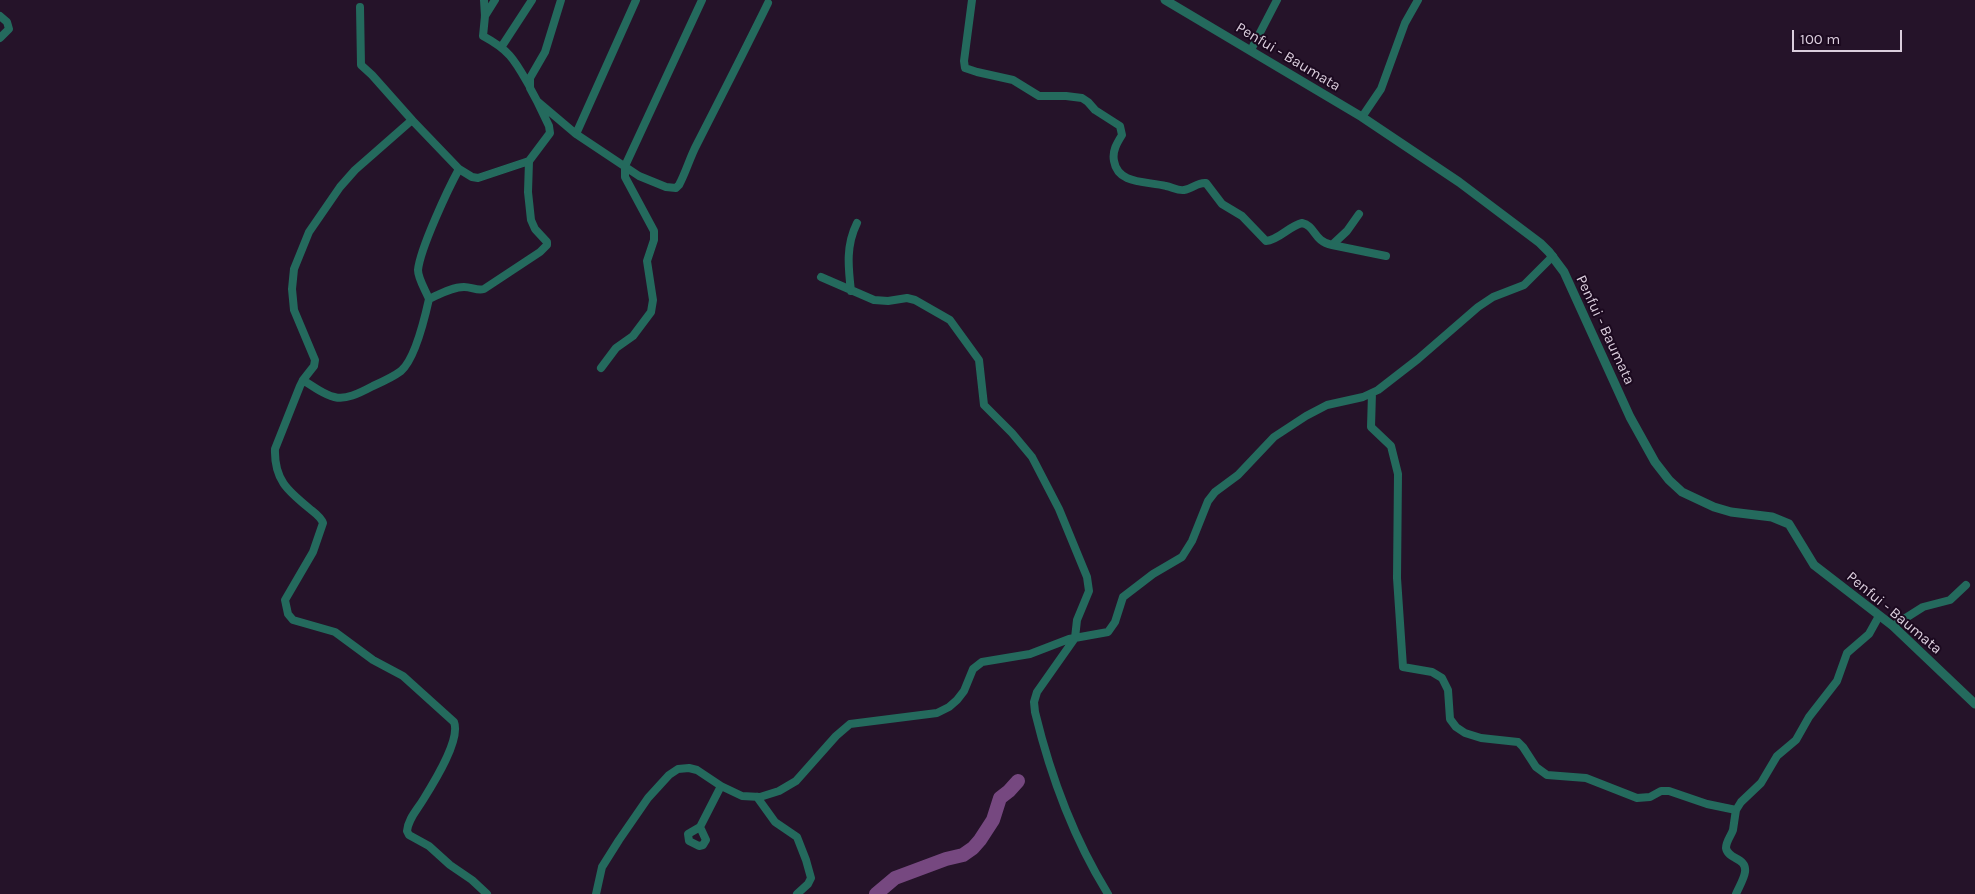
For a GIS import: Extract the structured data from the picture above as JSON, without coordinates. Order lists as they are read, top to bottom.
{
  "streets": {
    "street": ["Penfui - Baumata"]
  },
  "scale_bar": "100 m"
}
